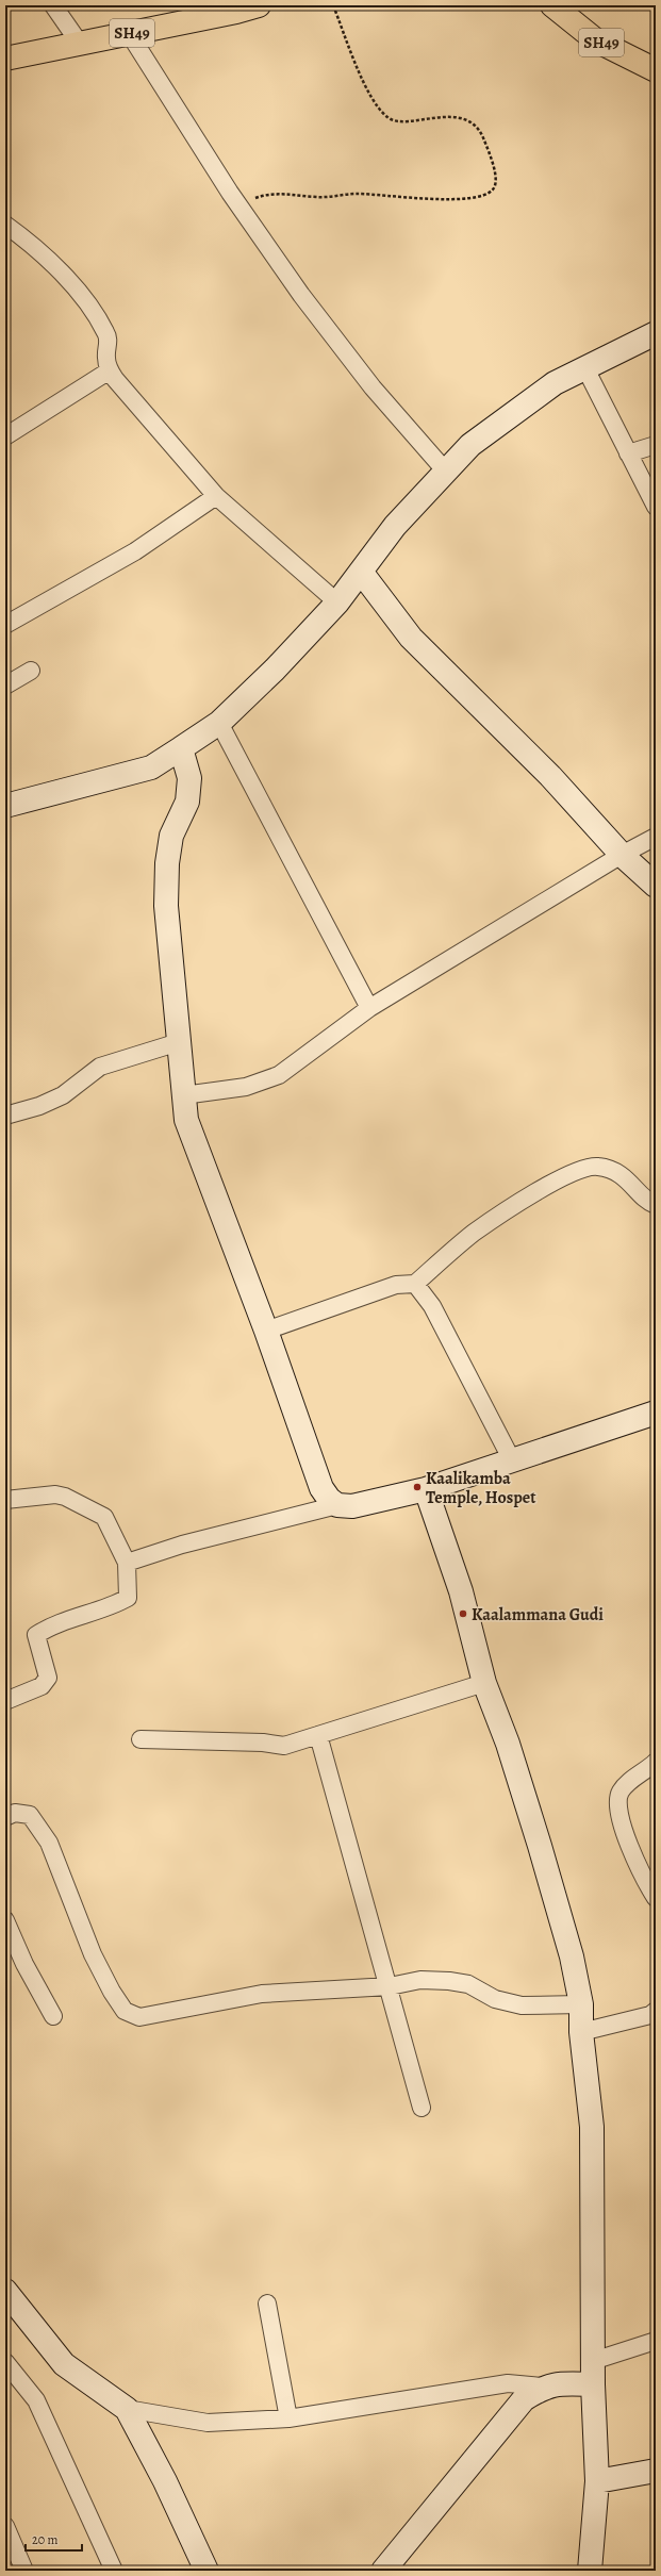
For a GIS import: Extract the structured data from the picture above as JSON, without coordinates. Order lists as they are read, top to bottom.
{
  "streets": {
    "main road": ["SH49"]
  },
  "places": ["Kaalikamba Temple, Hospet", "Kaalammana Gudi"],
  "scale_bar": "20 m"
}
